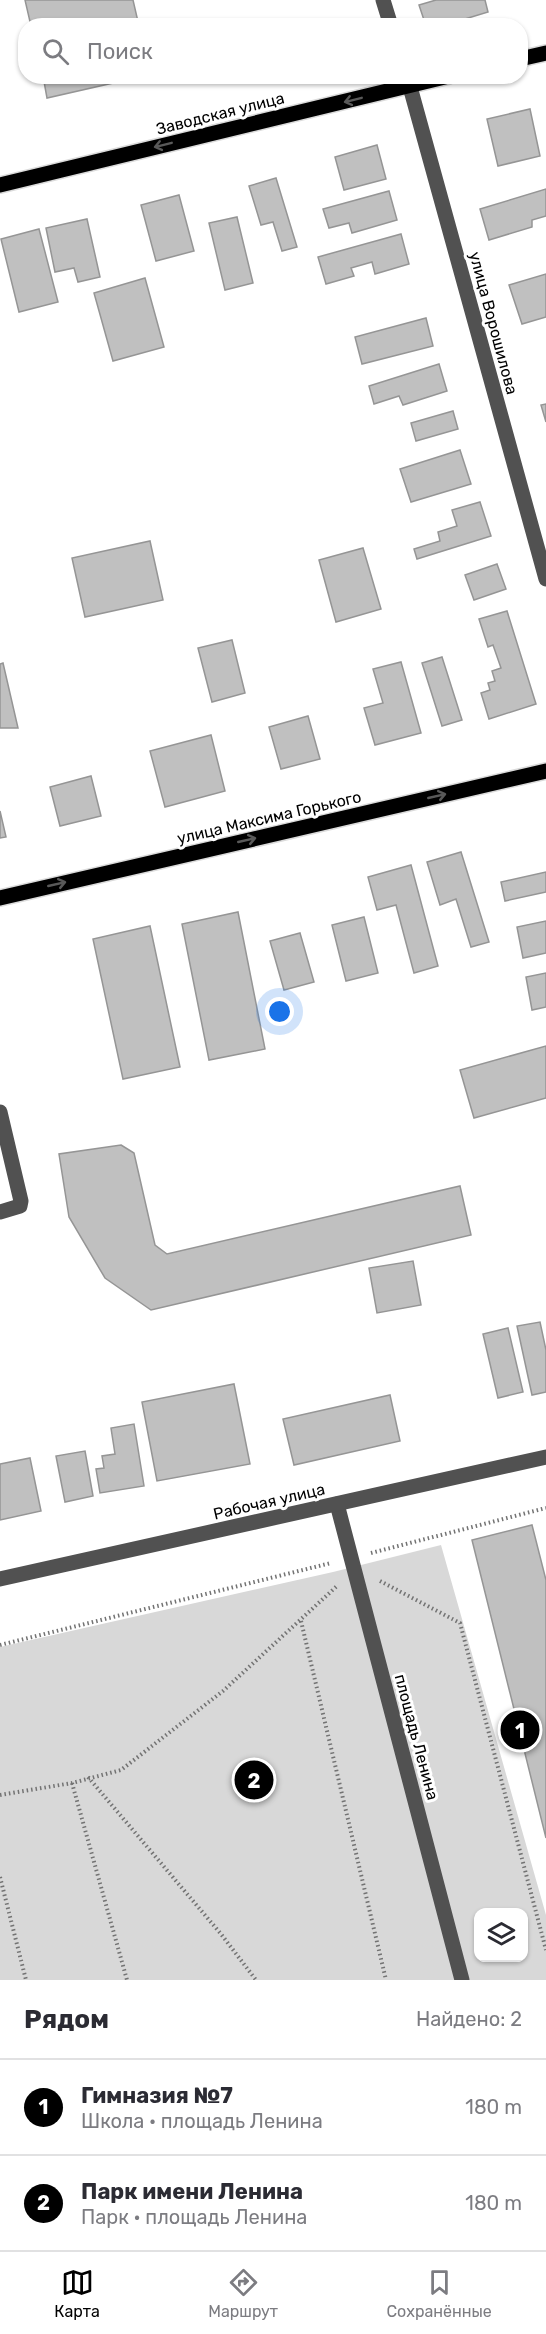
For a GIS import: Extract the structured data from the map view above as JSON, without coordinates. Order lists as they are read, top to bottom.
{
  "streets": {
    "main road": ["Заводская улица", "улица Максима Горького"],
    "street": ["улица Ворошилова", "Рабочая улица", "площадь Ленина"]
  },
  "crossings": [
    ["Рабочая улица", "площадь Ленина"]
  ],
  "one_way": ["Заводская улица", "улица Максима Горького"],
  "page": {
    "search": "Поиск",
    "pins": ["1", "2"],
    "heading": ["Рядом", "Найдено: 2"],
    "list": [
      {
        "mark": "1",
        "name": "Гимназия №7",
        "note": "Школа · площадь Ленина",
        "value": "180 m"
      },
      {
        "mark": "2",
        "name": "Парк имени Ленина",
        "note": "Парк · площадь Ленина",
        "value": "180 m"
      }
    ],
    "nav": ["Карта", "Маршрут", "Сохранённые"]
  }
}
